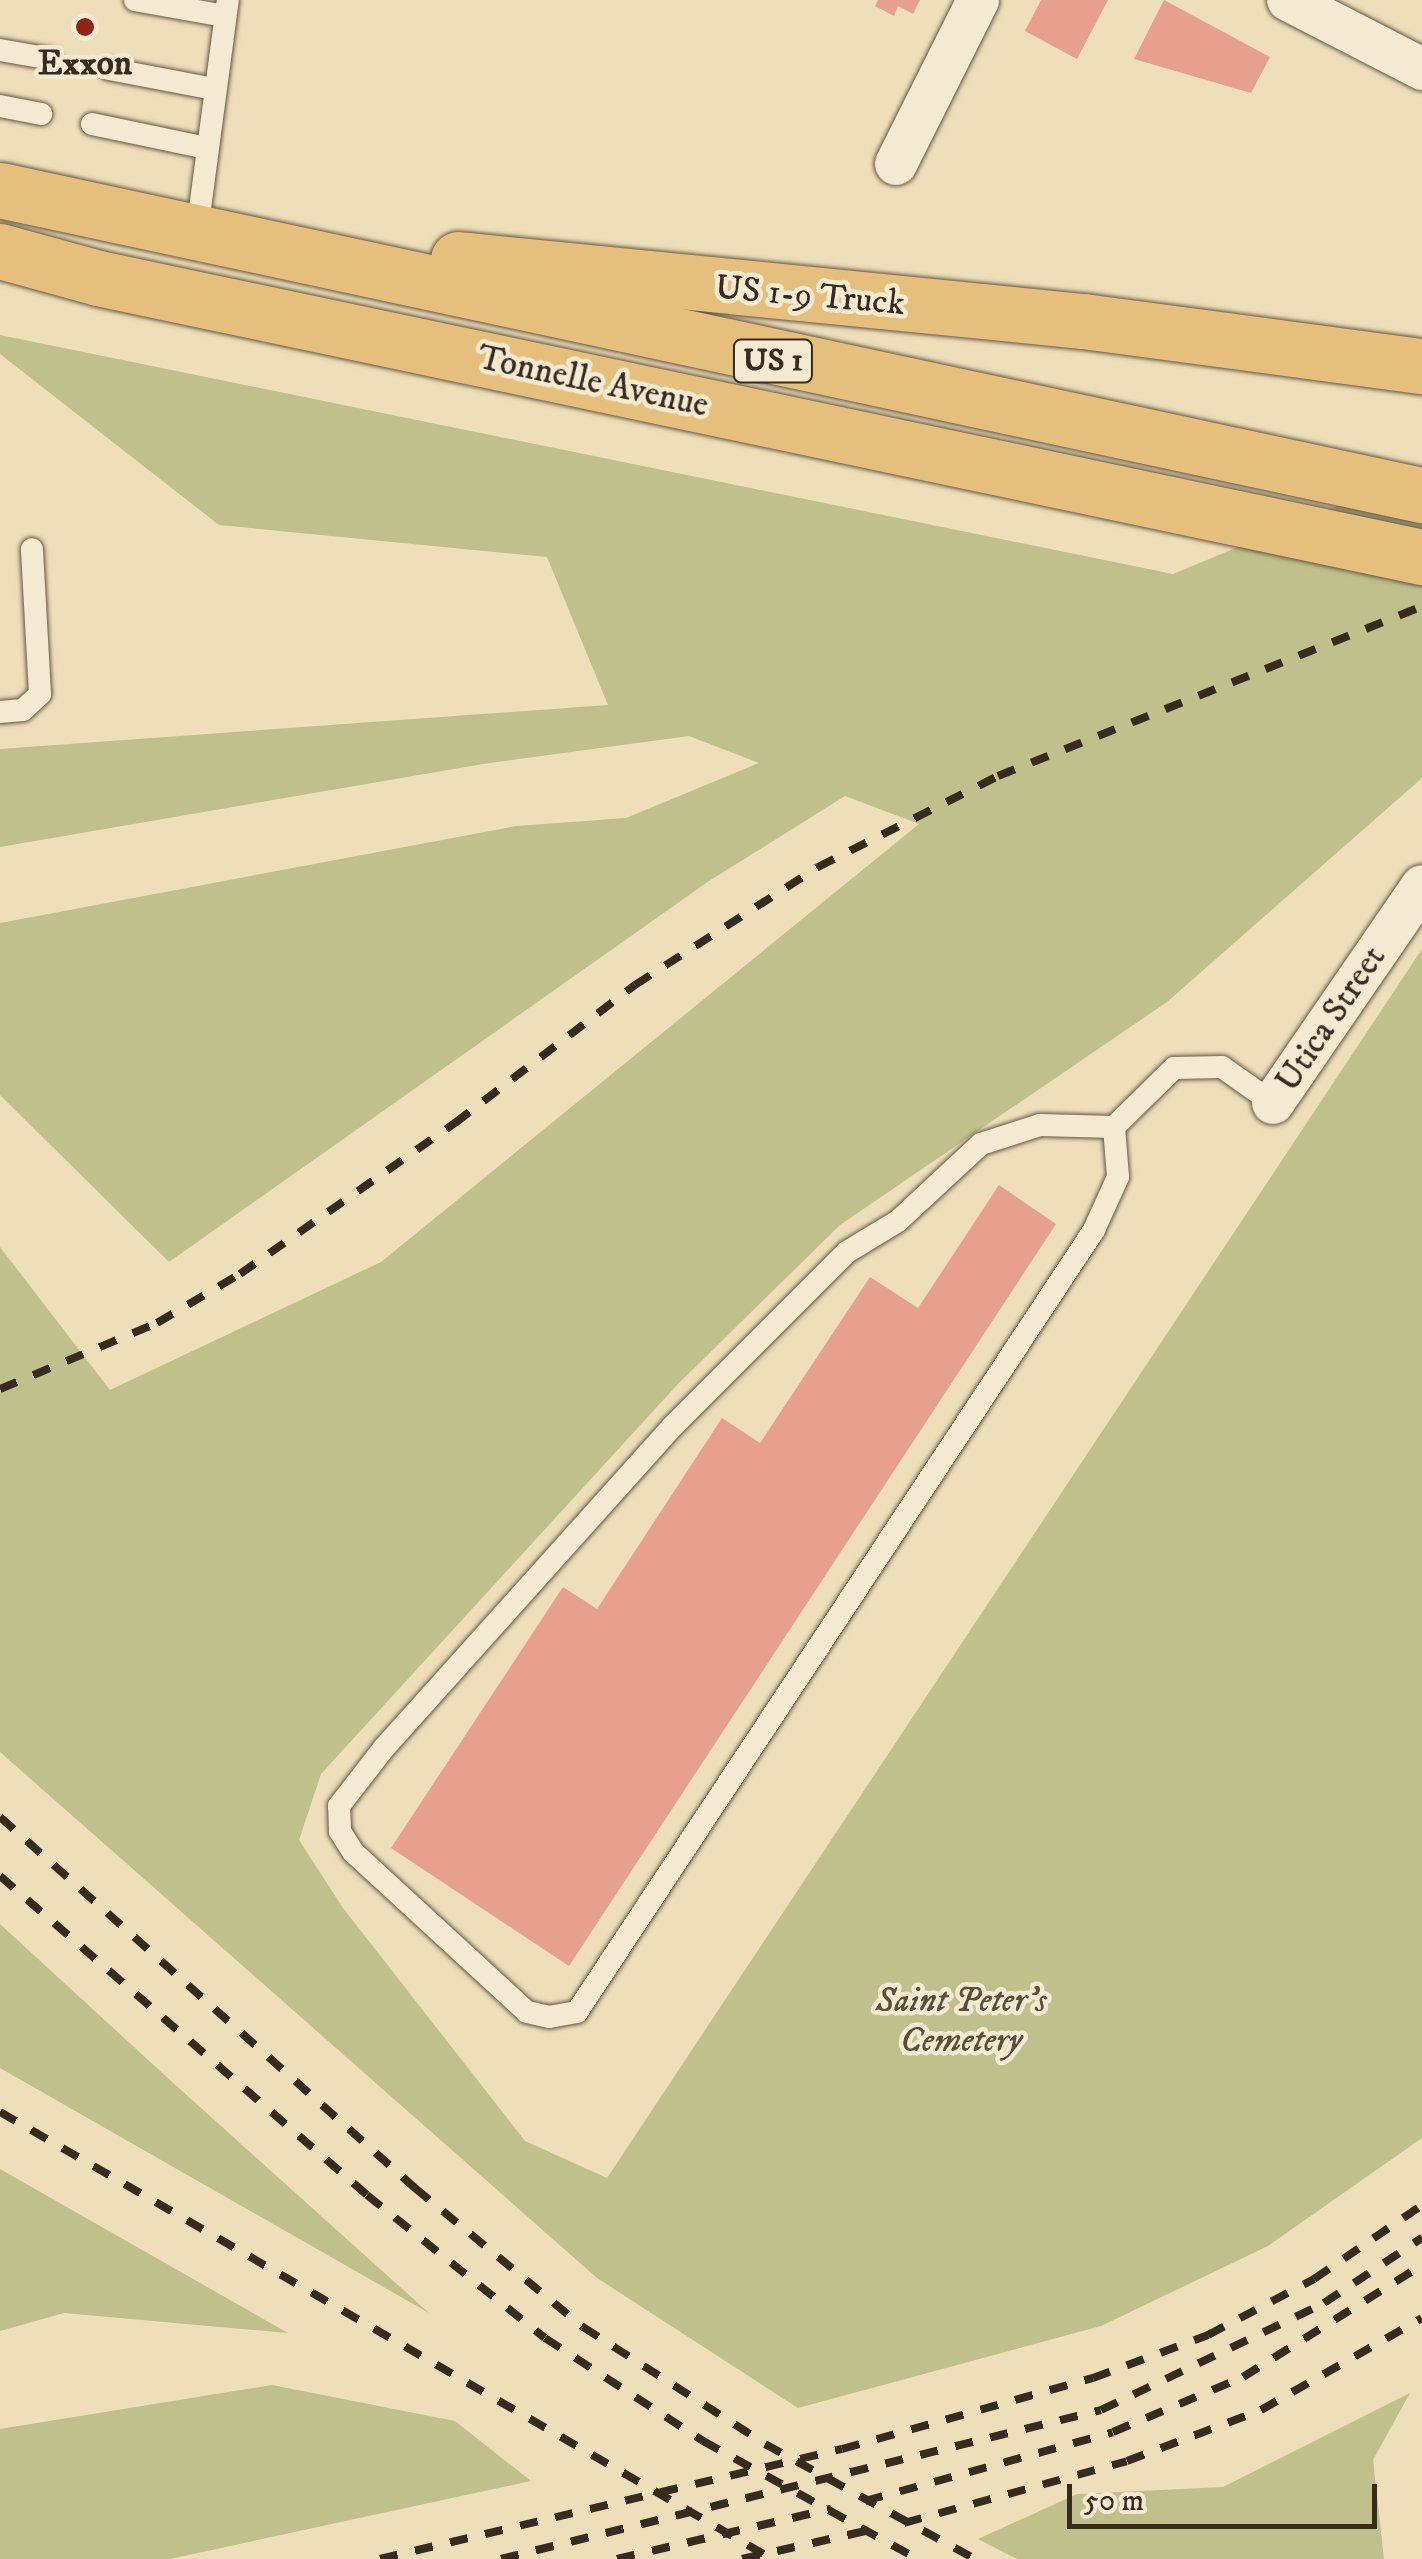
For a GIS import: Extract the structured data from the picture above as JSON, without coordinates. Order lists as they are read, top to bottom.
{
  "streets": {
    "highway": ["US 1-9 Truck", "US 1", "Tonnelle Avenue"],
    "street": ["Utica Street"]
  },
  "crossings": [
    ["US 1-9 Truck", "Tonnelle Avenue"]
  ],
  "parks": ["Saint Peter's Cemetery"],
  "places": ["Exxon"],
  "scale_bar": "50 m"
}
